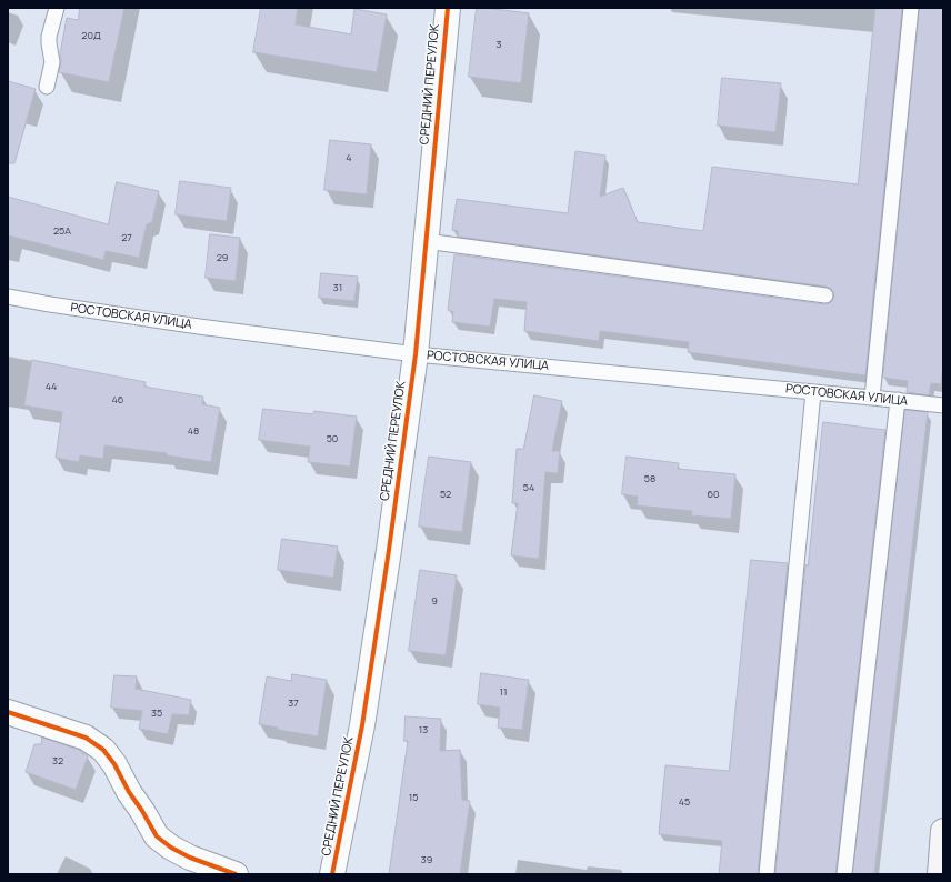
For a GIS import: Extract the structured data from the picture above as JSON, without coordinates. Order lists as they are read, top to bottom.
{
  "streets": {
    "street": ["СРЕДНИЙ ПЕРЕУЛОК"],
    "lane": ["РОСТОВСКАЯ УЛИЦА"]
  },
  "crossings": [
    ["СРЕДНИЙ ПЕРЕУЛОК", "РОСТОВСКАЯ УЛИЦА"]
  ],
  "house_numbers": [
    "20Д",
    "3",
    "4",
    "25А",
    "27",
    "29",
    "31",
    "44",
    "46",
    "48",
    "50",
    "58",
    "54",
    "52",
    "60",
    "9",
    "11",
    "37",
    "35",
    "13",
    "32",
    "15",
    "45",
    "39"
  ]
}
